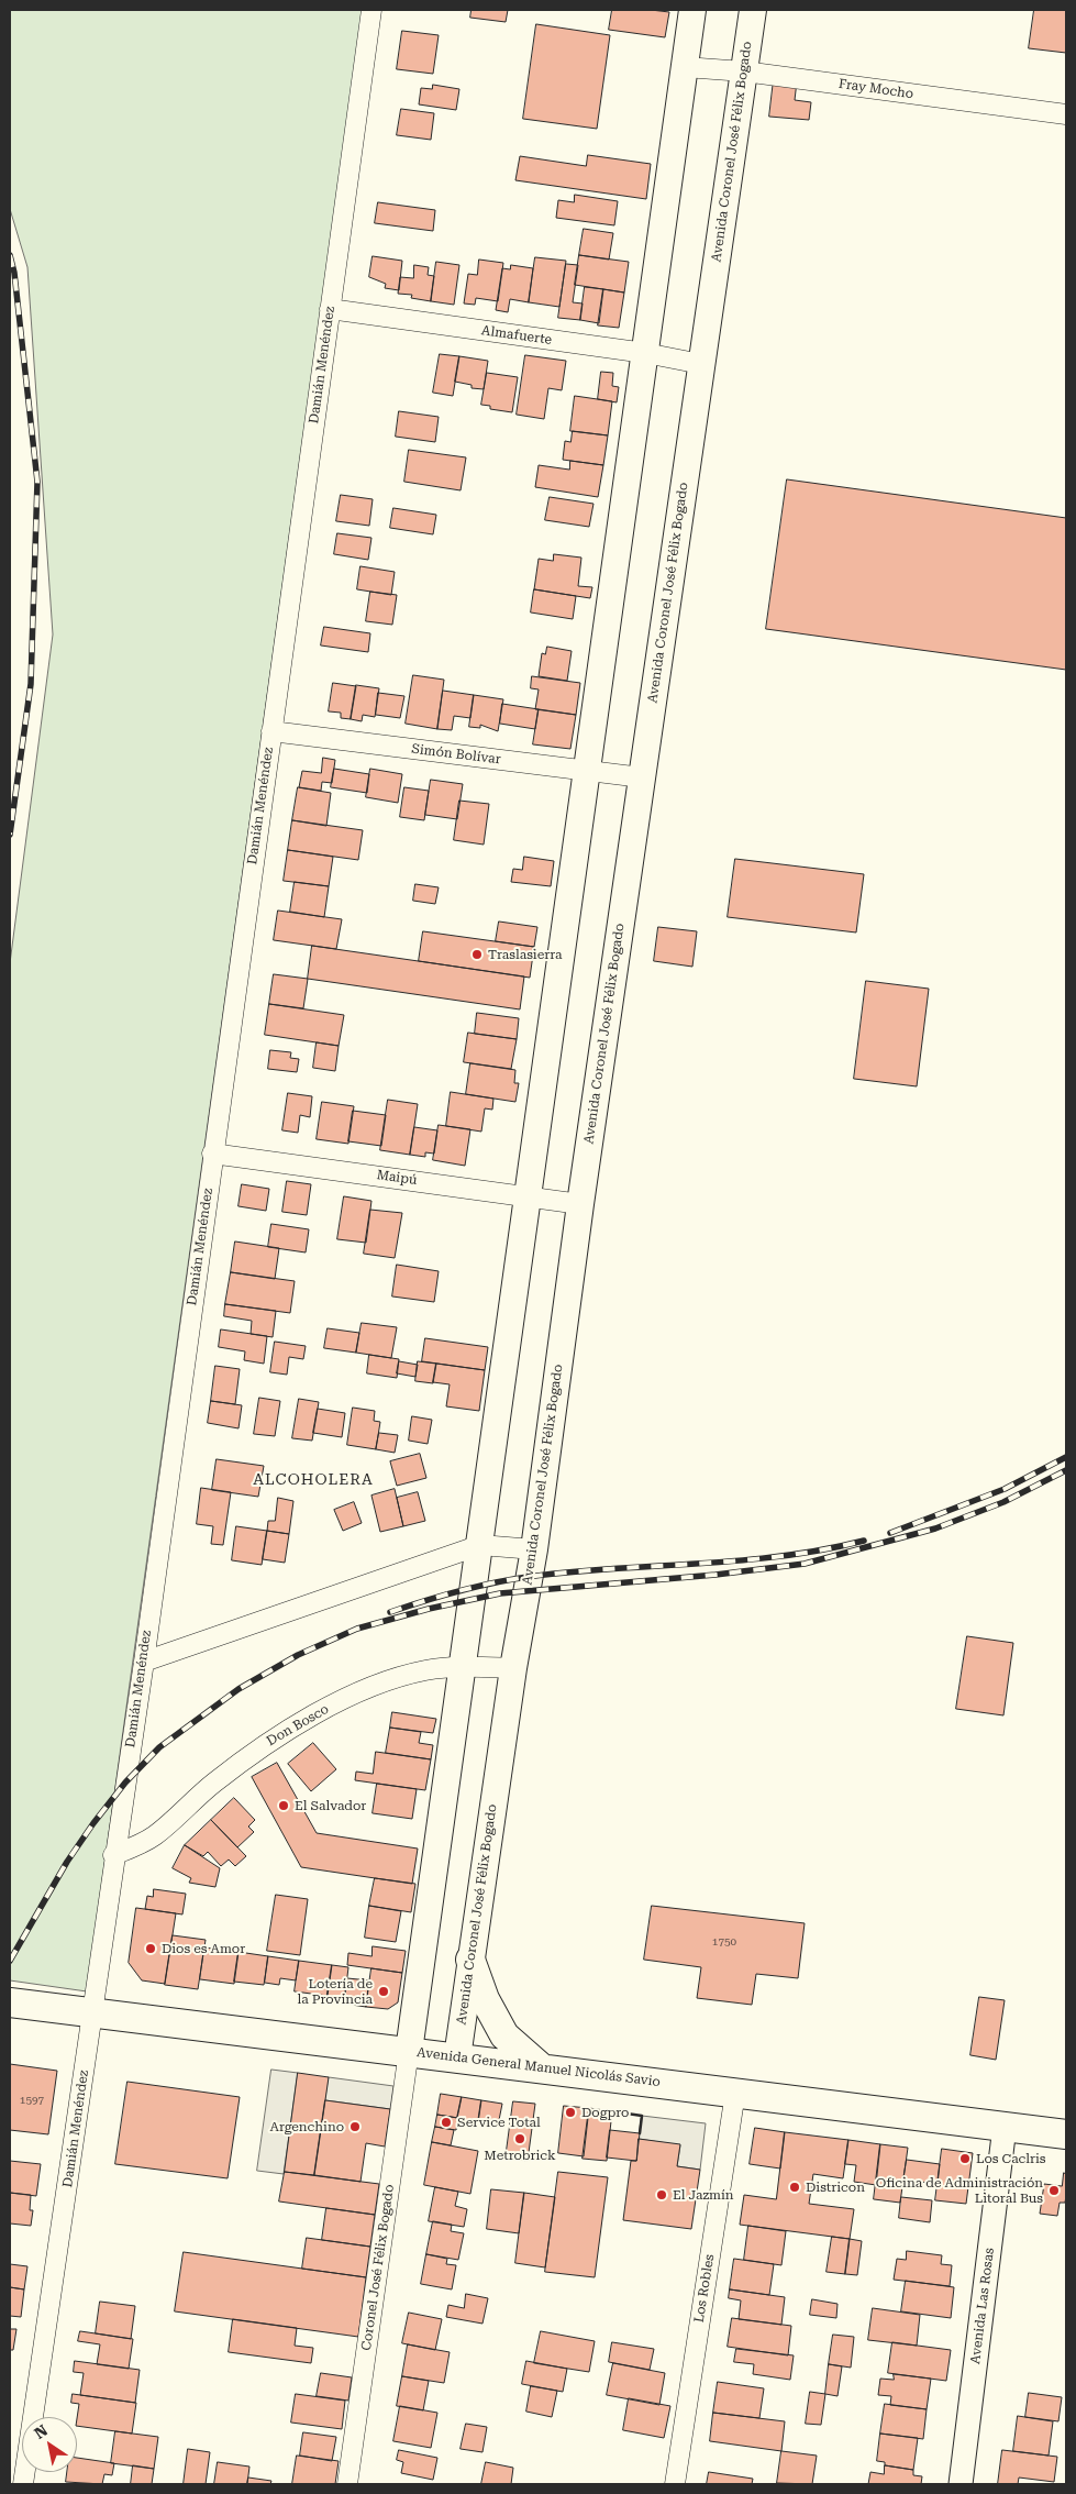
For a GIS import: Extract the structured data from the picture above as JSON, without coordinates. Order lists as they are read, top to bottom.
{
  "streets": {
    "main road": ["Avenida Coronel José Félix Bogado", "Avenida General Manuel Nicolás Savio"],
    "street": [
      "Fray Mocho",
      "Almafuerte",
      "Damián Menéndez",
      "Simón Bolívar",
      "Maipú",
      "Don Bosco",
      "Coronel José Félix Bogado",
      "Los Robles",
      "Avenida Las Rosas"
    ]
  },
  "crossings": [
    ["Fray Mocho", "Avenida Coronel José Félix Bogado"],
    ["Avenida Coronel José Félix Bogado", "Almafuerte"],
    ["Avenida Coronel José Félix Bogado", "Simón Bolívar"],
    ["Avenida Coronel José Félix Bogado", "Maipú"],
    ["Avenida Coronel José Félix Bogado", "Don Bosco"],
    ["Avenida Coronel José Félix Bogado", "Avenida General Manuel Nicolás Savio"],
    ["Almafuerte", "Damián Menéndez"],
    ["Damián Menéndez", "Simón Bolívar"],
    ["Damián Menéndez", "Maipú"],
    ["Damián Menéndez", "Don Bosco"],
    ["Damián Menéndez", "Avenida General Manuel Nicolás Savio"],
    ["Avenida General Manuel Nicolás Savio", "Coronel José Félix Bogado"],
    ["Avenida General Manuel Nicolás Savio", "Los Robles"],
    ["Avenida General Manuel Nicolás Savio", "Avenida Las Rosas"]
  ],
  "districts": ["ALCOHOLERA"],
  "places": [
    "Traslasierra",
    "El Salvador",
    "Dios es Amor",
    "Lotería de la Provincia",
    "Dogpro",
    "Service Total",
    "Argenchino",
    "Metrobrick",
    "Los Caclris",
    "Districon",
    "Oficina de Administración Litoral Bus",
    "El Jazmín"
  ],
  "house_numbers": ["1750", "1597"],
  "north": "top left"
}
